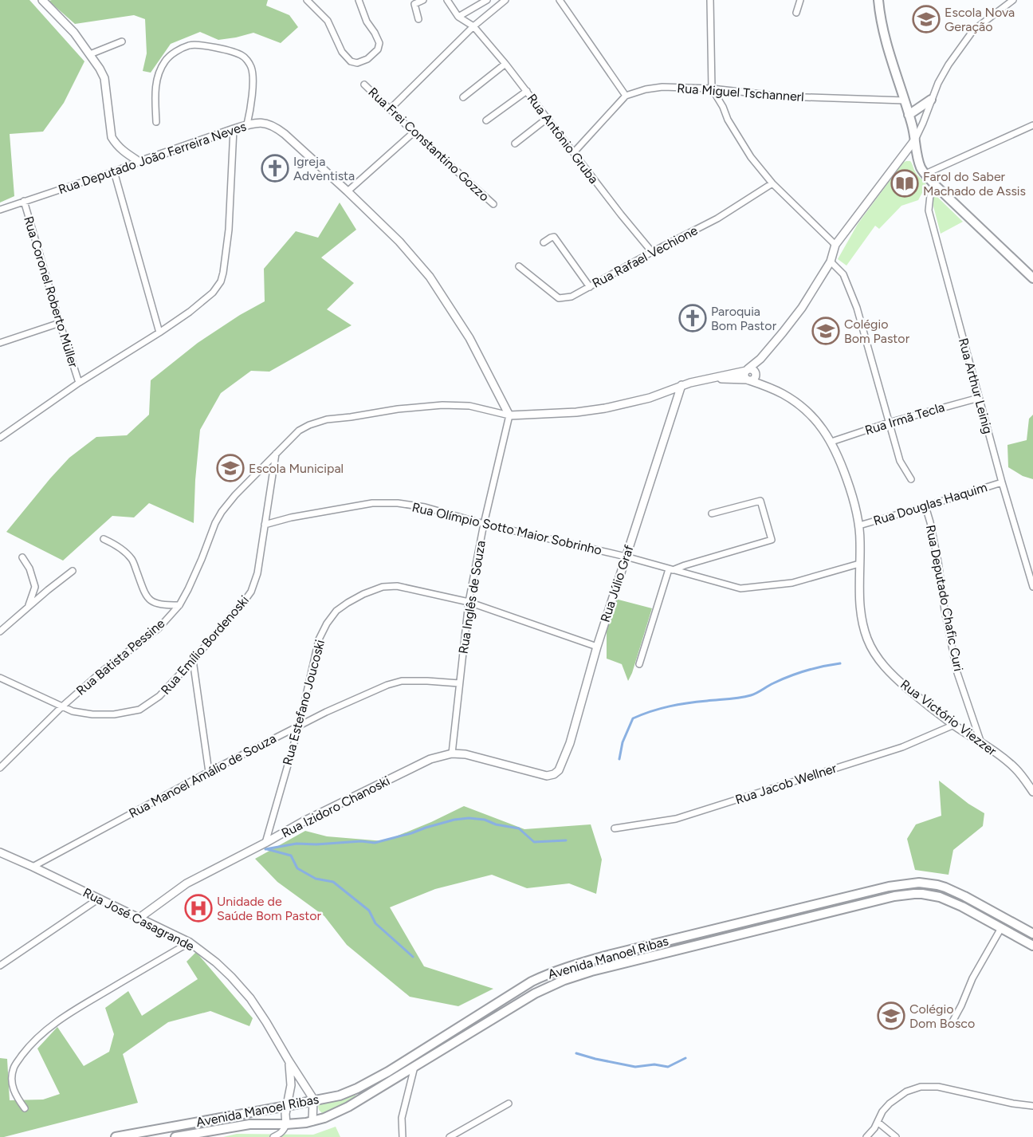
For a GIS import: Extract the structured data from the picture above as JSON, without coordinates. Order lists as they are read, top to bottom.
{
  "streets": {
    "main road": ["Avenida Manoel Ribas"],
    "street": [
      "Rua Miguel Tschannerl",
      "Rua Antônio Gruba",
      "Rua Frei Constantino Gozzo",
      "Rua Deputado João Ferreira Neves",
      "Rua Rafael Vechione",
      "Rua Coronel Roberto Müller",
      "Rua Arthur Leinig",
      "Rua Irmã Tecla",
      "Rua Douglas Haquim",
      "Rua Olímpio Sotto Maior Sobrinho",
      "Rua Júlio Graf",
      "Rua Inglês de Souza",
      "Rua Deputado Chafic Curi",
      "Rua Emílio Bordenoski",
      "Rua Batista Pessine",
      "Rua Estefano Joucoski",
      "Rua Victório Viezzer",
      "Rua Manoel Amálio de Souza",
      "Rua Jacob Wellner",
      "Rua Izidoro Chanoski",
      "Rua José Casagrande"
    ]
  },
  "crossings": [
    ["Rua Antônio Gruba", "Rua Rafael Vechione"],
    ["Rua Deputado João Ferreira Neves", "Rua Coronel Roberto Müller"],
    ["Rua Deputado João Ferreira Neves", "Rua Inglês de Souza"],
    ["Rua Deputado João Ferreira Neves", "Rua Batista Pessine"],
    ["Rua Deputado João Ferreira Neves", "Rua Victório Viezzer"],
    ["Rua Arthur Leinig", "Rua Irmã Tecla"],
    ["Rua Arthur Leinig", "Rua Douglas Haquim"],
    ["Rua Irmã Tecla", "Rua Victório Viezzer"],
    ["Rua Douglas Haquim", "Rua Deputado Chafic Curi"],
    ["Rua Douglas Haquim", "Rua Victório Viezzer"],
    ["Rua Olímpio Sotto Maior Sobrinho", "Rua Júlio Graf"],
    ["Rua Olímpio Sotto Maior Sobrinho", "Rua Inglês de Souza"],
    ["Rua Olímpio Sotto Maior Sobrinho", "Rua Emílio Bordenoski"],
    ["Rua Olímpio Sotto Maior Sobrinho", "Rua Victório Viezzer"],
    ["Rua Júlio Graf", "Rua Estefano Joucoski"],
    ["Rua Júlio Graf", "Rua Victório Viezzer"],
    ["Rua Júlio Graf", "Rua Izidoro Chanoski"],
    ["Rua Inglês de Souza", "Rua Batista Pessine"],
    ["Rua Inglês de Souza", "Rua Estefano Joucoski"],
    ["Rua Inglês de Souza", "Rua Victório Viezzer"],
    ["Rua Inglês de Souza", "Rua Manoel Amálio de Souza"],
    ["Rua Inglês de Souza", "Rua Izidoro Chanoski"],
    ["Rua Deputado Chafic Curi", "Rua Victório Viezzer"],
    ["Rua Emílio Bordenoski", "Rua Batista Pessine"],
    ["Rua Batista Pessine", "Rua Victório Viezzer"],
    ["Rua Estefano Joucoski", "Rua Manoel Amálio de Souza"],
    ["Rua Estefano Joucoski", "Rua Izidoro Chanoski"],
    ["Rua Victório Viezzer", "Rua Jacob Wellner"],
    ["Rua Manoel Amálio de Souza", "Rua José Casagrande"],
    ["Rua Izidoro Chanoski", "Rua José Casagrande"],
    ["Rua José Casagrande", "Avenida Manoel Ribas"]
  ],
  "places": {
    "school or university": [
      "Escola Nova Geração",
      "Colégio Bom Pastor",
      "Escola Municipal",
      "Colégio Dom Bosco"
    ],
    "church": ["Igreja Adventista", "Paroquia Bom Pastor"],
    "library": ["Farol do Saber Machado de Assis"],
    "hospital": ["Unidade de Saúde Bom Pastor"]
  }
}
